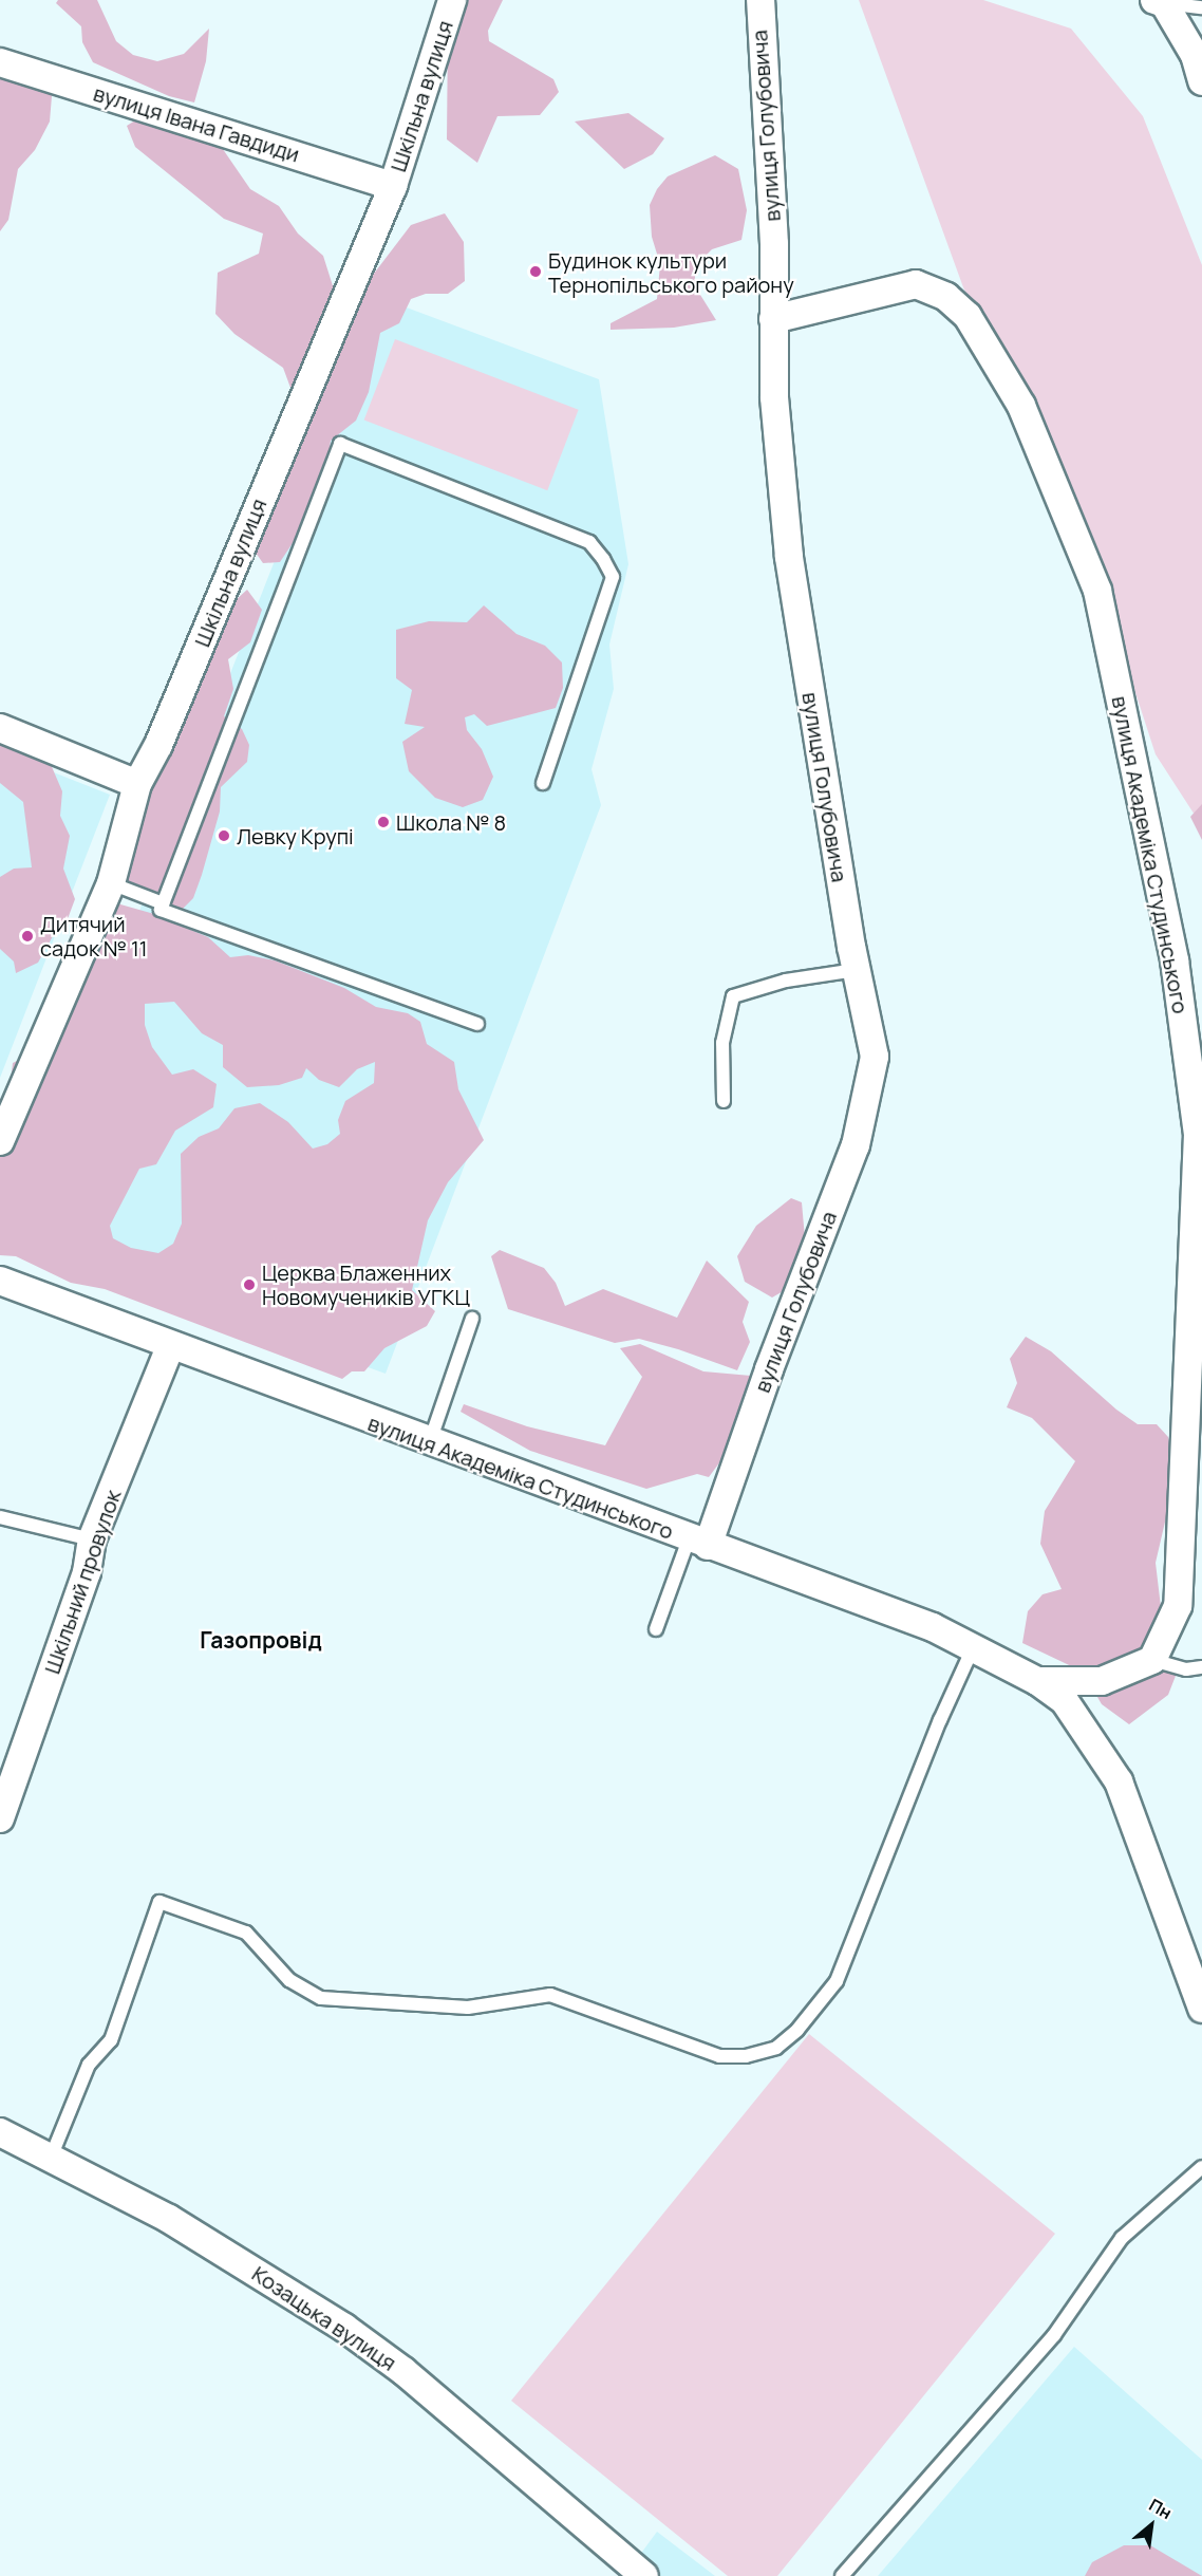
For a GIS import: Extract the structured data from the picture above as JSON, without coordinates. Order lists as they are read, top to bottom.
{
  "streets": {
    "street": [
      "Шкільна вулиця",
      "вулиця Івана Гавдиди",
      "вулиця Голубовича",
      "вулиця Академіка Студинського",
      "Шкільний провулок",
      "Козацька вулиця"
    ]
  },
  "crossings": [
    ["Шкільна вулиця", "вулиця Івана Гавдиди"],
    ["вулиця Голубовича", "вулиця Академіка Студинського"],
    ["вулиця Академіка Студинського", "Шкільний провулок"]
  ],
  "districts": ["Газопровід"],
  "places": [
    "Будинок культури Тернопільського району",
    "Школа № 8",
    "Левку Крупі",
    "Дитячий садок № 11",
    "Церква Блаженних Новомучеників УГКЦ"
  ],
  "north": "top right"
}
